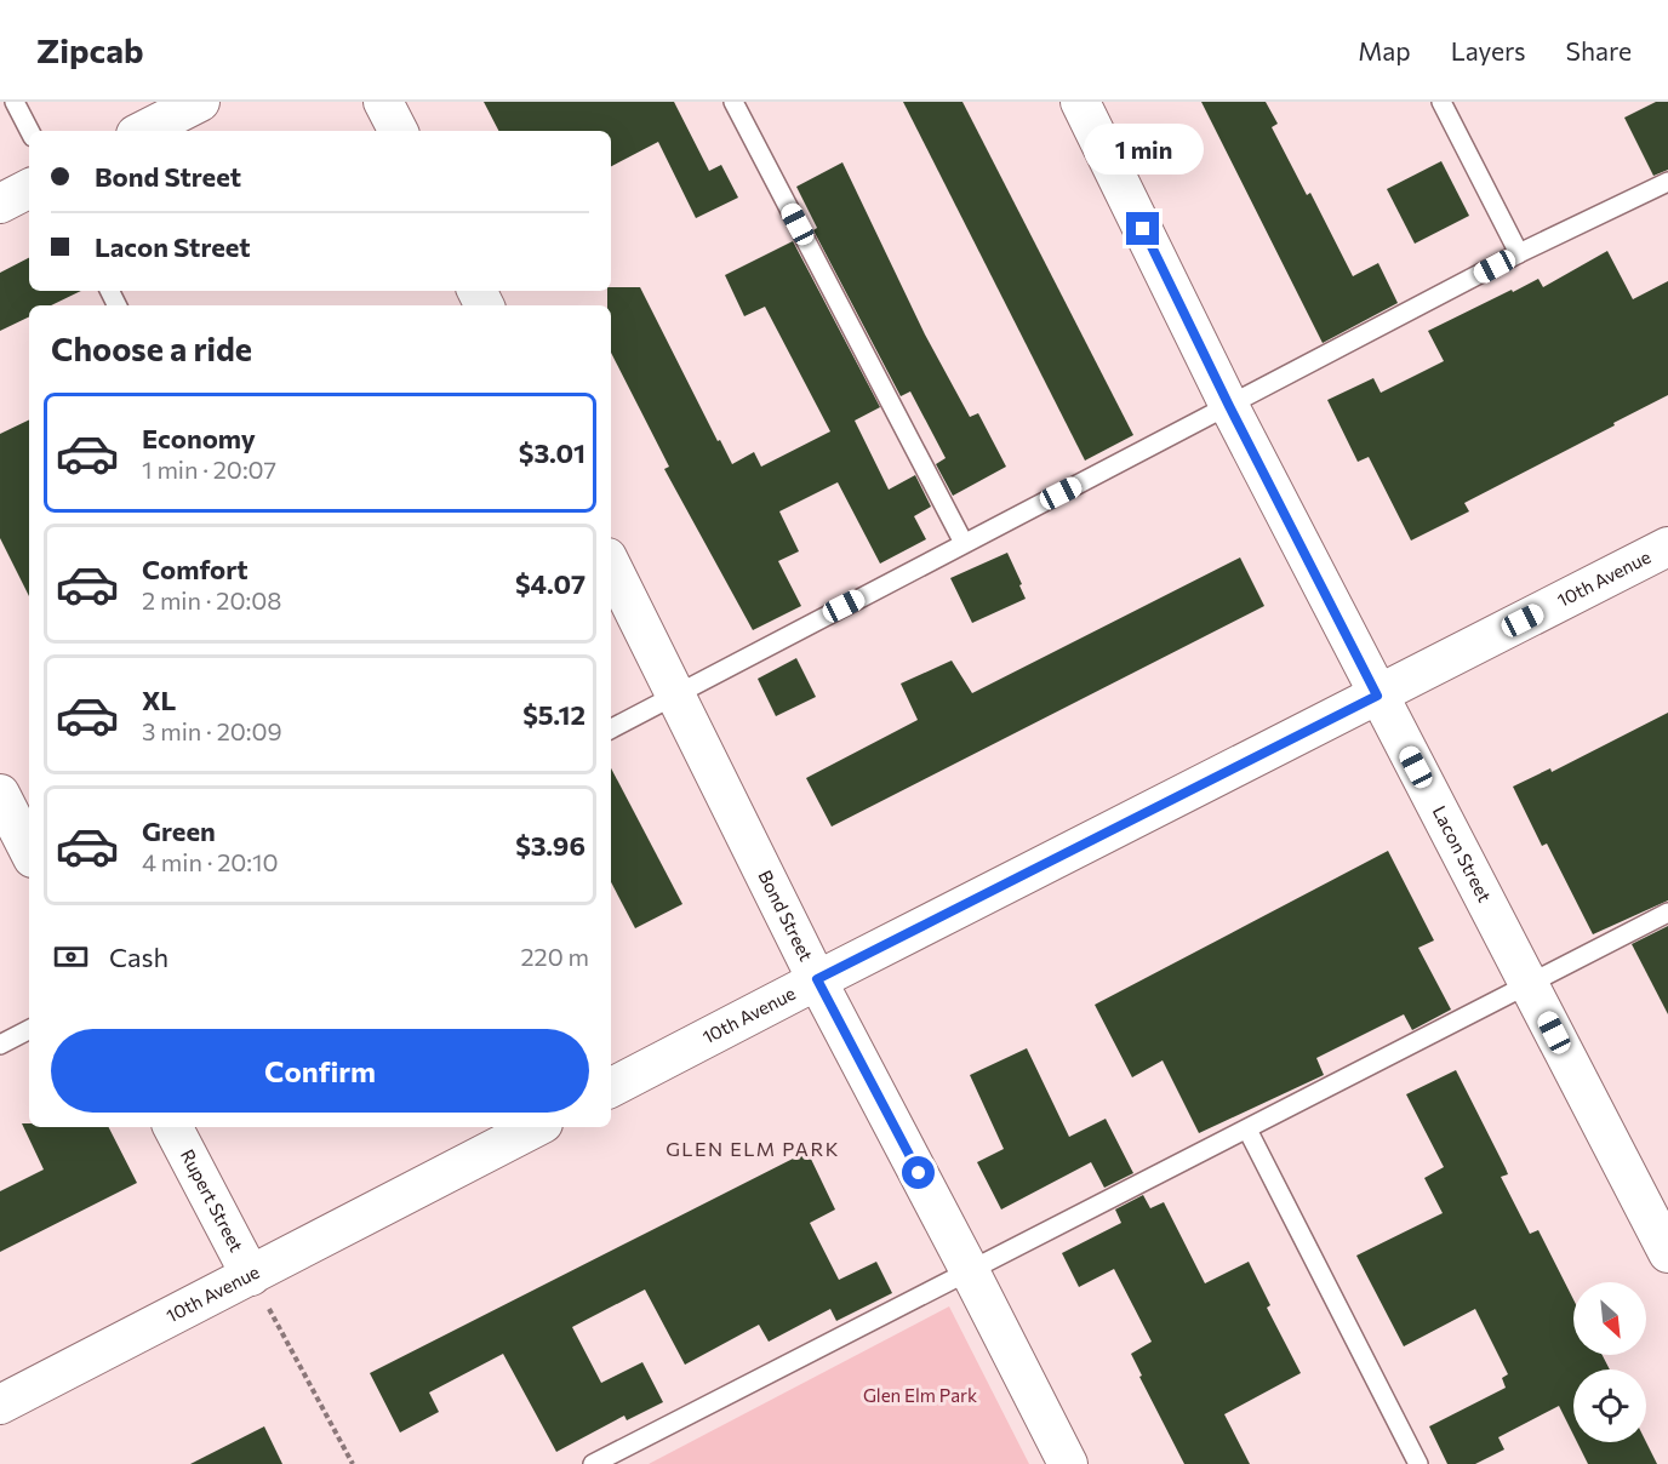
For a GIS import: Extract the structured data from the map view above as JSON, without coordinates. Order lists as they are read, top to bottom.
{
  "streets": {
    "street": [
      "10th Avenue",
      "Lacon Street",
      "Bond Street",
      "Rupert Street"
    ]
  },
  "crossings": [
    ["10th Avenue", "Lacon Street"],
    ["10th Avenue", "Bond Street"],
    ["10th Avenue", "Rupert Street"]
  ],
  "districts": ["GLEN ELM PARK"],
  "parks": ["Glen Elm Park"],
  "north": "bottom right",
  "page": {
    "header": "Zipcab",
    "nav": ["Map", "Layers", "Share"],
    "bubble": "1 min",
    "banner": ["Bond Street", "Lacon Street"],
    "heading": "Choose a ride",
    "list": [
      {
        "name": "Economy",
        "note": "1 min · 20:07",
        "value": "$3.01"
      },
      {
        "name": "Comfort",
        "note": "2 min · 20:08",
        "value": "$4.07"
      },
      {
        "name": "XL",
        "note": "3 min · 20:09",
        "value": "$5.12"
      },
      {
        "name": "Green",
        "note": "4 min · 20:10",
        "value": "$3.96"
      }
    ],
    "pay": ["Cash", "220 m"],
    "buttons": "Confirm"
  }
}
